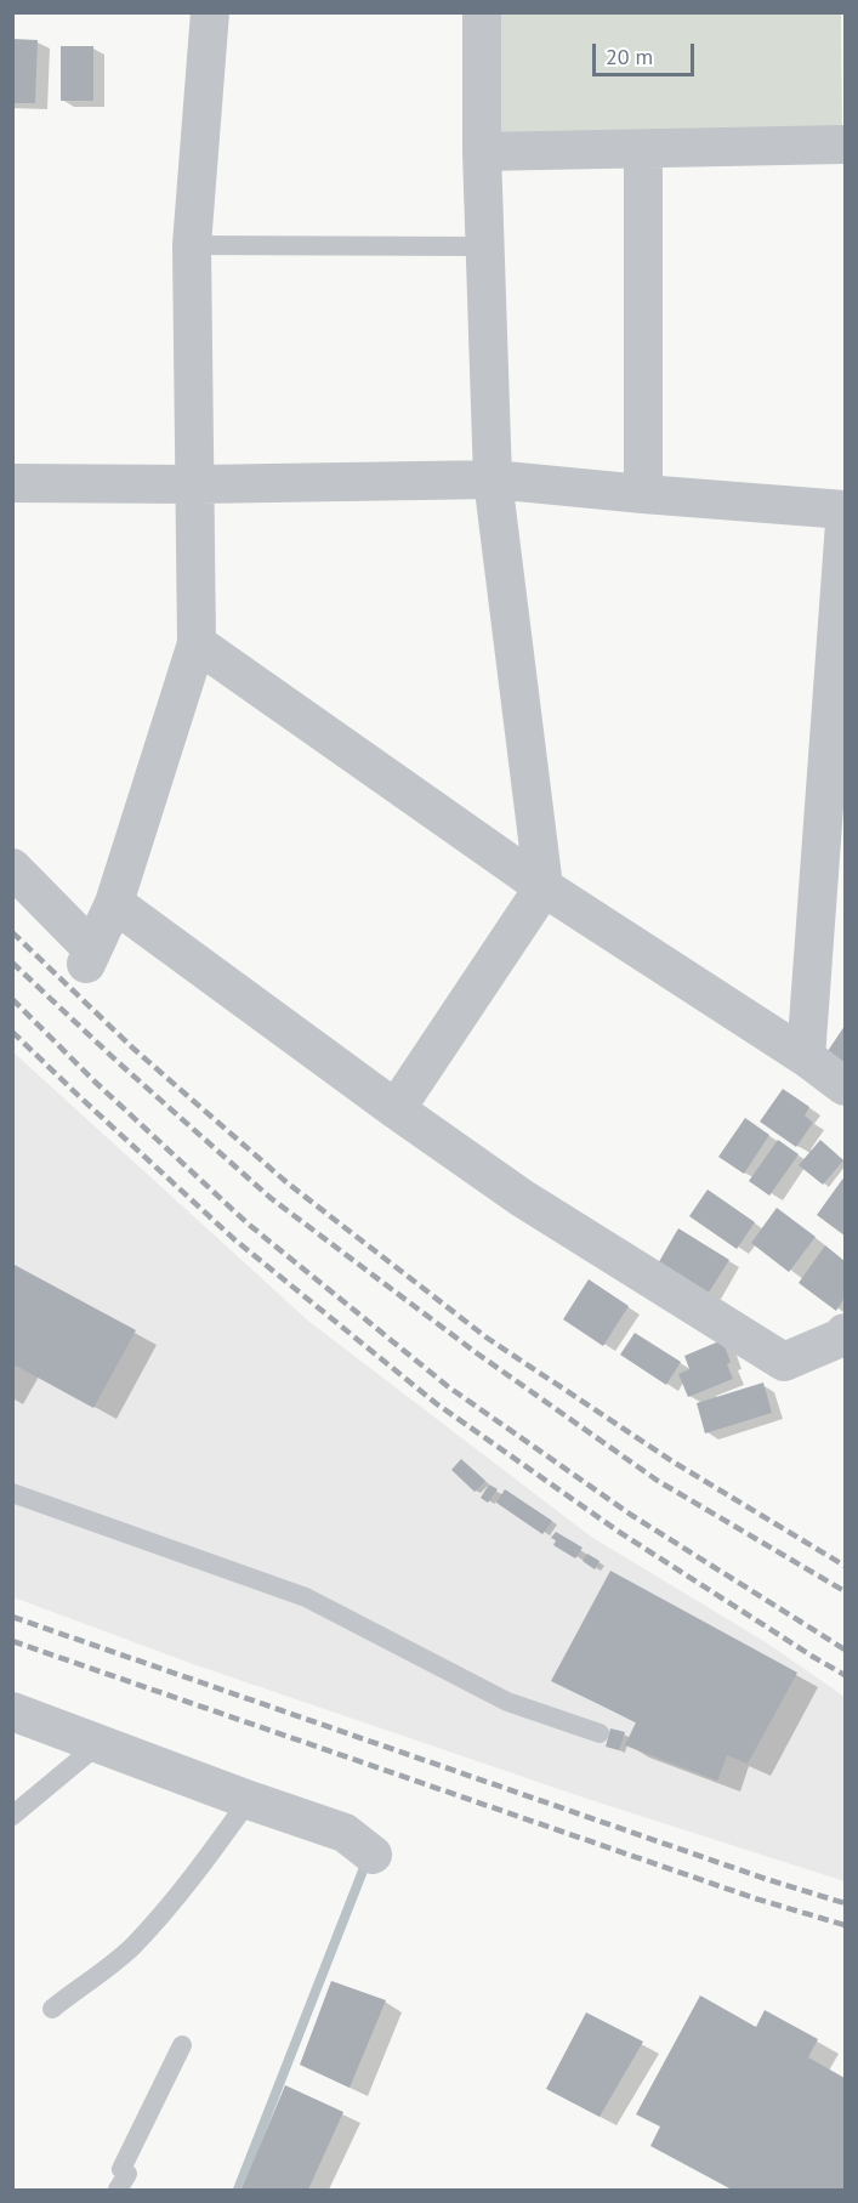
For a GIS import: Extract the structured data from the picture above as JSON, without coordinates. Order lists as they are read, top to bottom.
{
  "scale_bar": "20 m"
}
